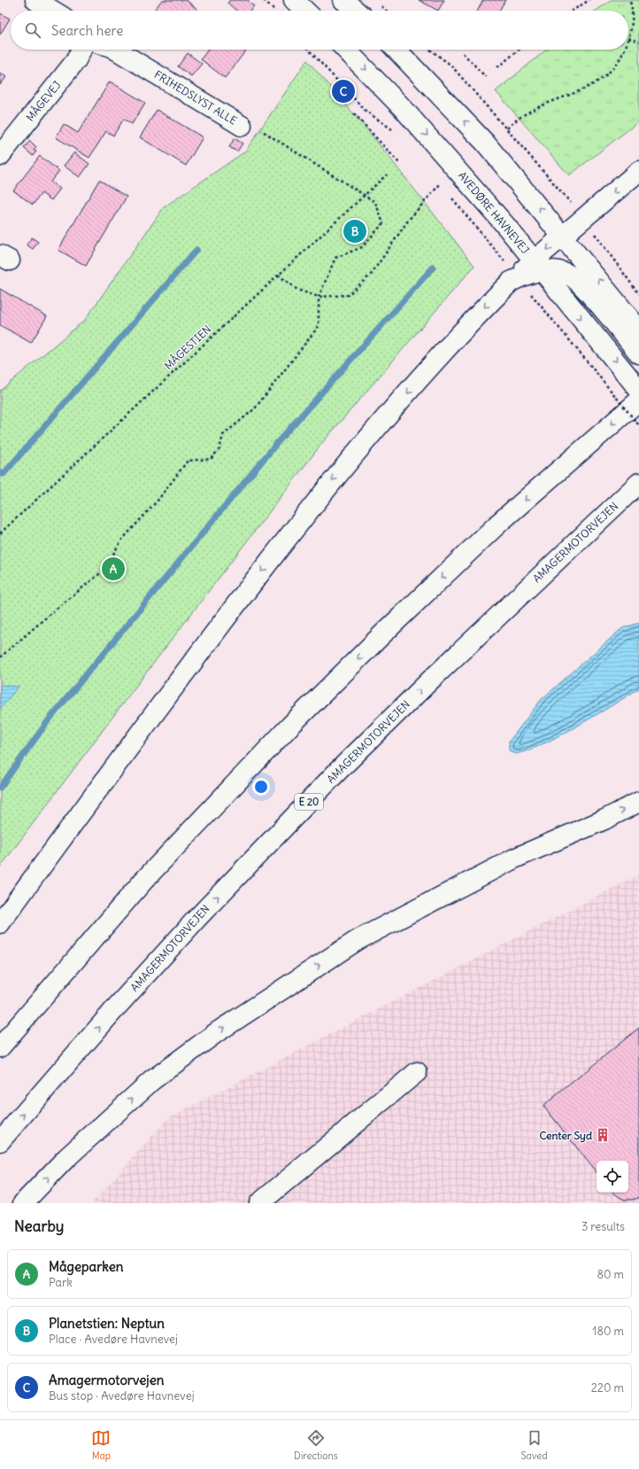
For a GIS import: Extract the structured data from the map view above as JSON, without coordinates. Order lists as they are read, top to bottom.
{
  "streets": {
    "main road": [
      "FRIHEDSLYST ALLE",
      "MÅGEVEJ",
      "AVEDØRE HAVNEVEJ",
      "AMAGERMOTORVEJEN",
      "E 20"
    ],
    "path": ["MÅGESTIEN"]
  },
  "crossings": [
    ["FRIHEDSLYST ALLE", "MÅGESTIEN"]
  ],
  "places": {
    "building": ["Center Syd"]
  },
  "page": {
    "search": "Search here",
    "pins": ["C", "B", "A"],
    "heading": ["Nearby", "3 results"],
    "list": [
      {
        "mark": "A",
        "name": "Mågeparken",
        "note": "Park",
        "value": "80 m"
      },
      {
        "mark": "B",
        "name": "Planetstien: Neptun",
        "note": "Place · Avedøre Havnevej",
        "value": "180 m"
      },
      {
        "mark": "C",
        "name": "Amagermotorvejen",
        "note": "Bus stop · Avedøre Havnevej",
        "value": "220 m"
      }
    ],
    "nav": ["Map", "Directions", "Saved"]
  }
}
